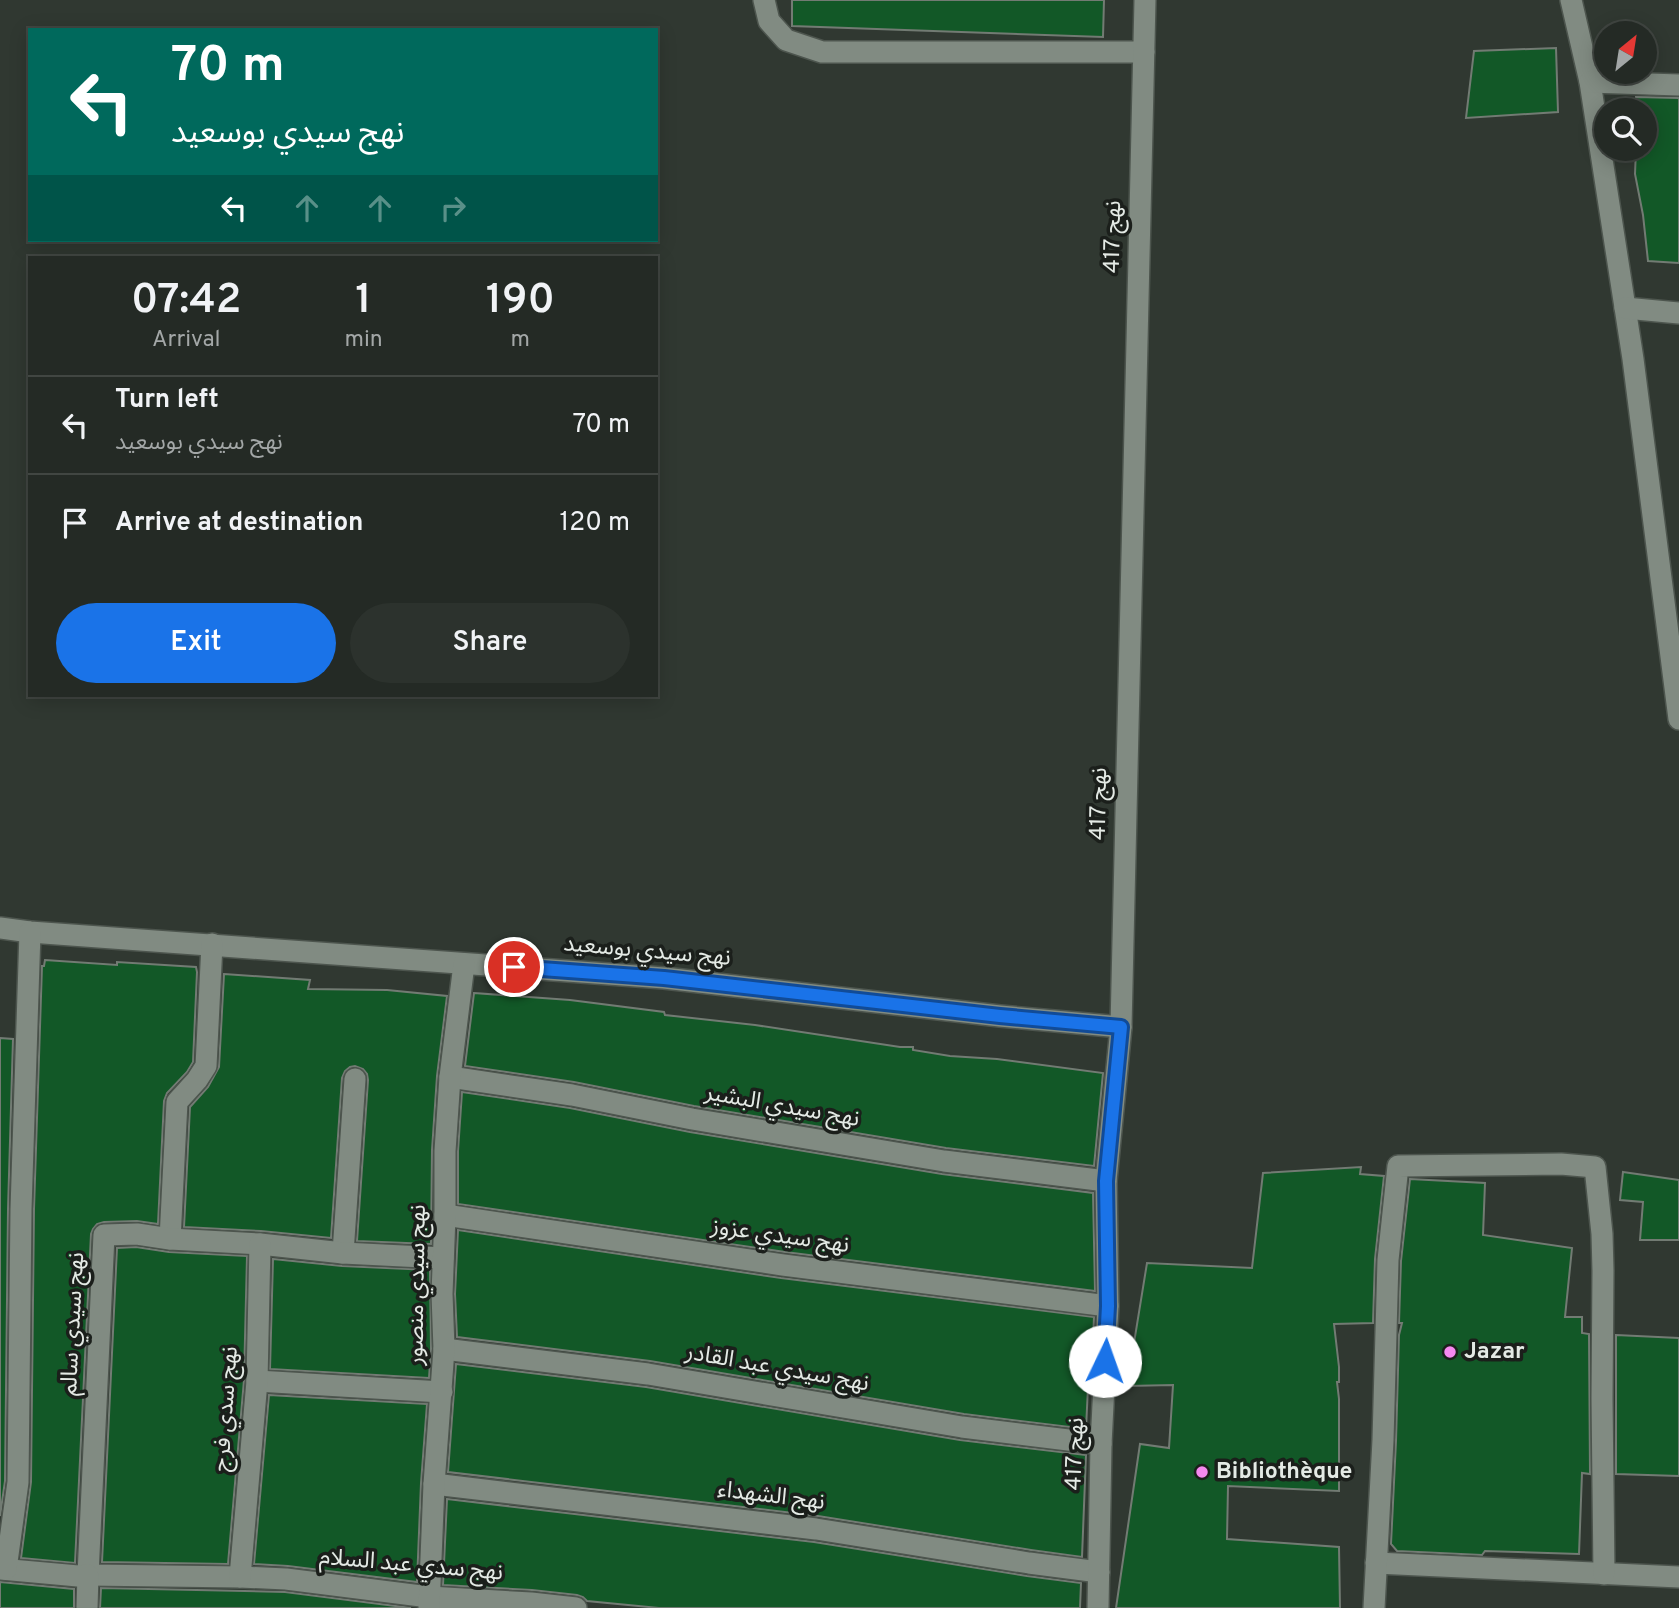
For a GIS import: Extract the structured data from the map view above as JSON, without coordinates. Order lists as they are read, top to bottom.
{
  "streets": {
    "street": [
      "نهج 417",
      "نهج سيدي بوسعيد",
      "نهج سيدي البشير",
      "نهج سيدي عزوز",
      "نهج سيدي منصور",
      "نهج سيدي سالم",
      "نهج سيدي عبد القادر",
      "نهج سدي فرج",
      "نهج الشهداء",
      "نهج سدي عبد السلام"
    ]
  },
  "crossings": [
    ["نهج 417", "نهج سيدي بوسعيد"],
    ["نهج 417", "نهج سيدي البشير"],
    ["نهج 417", "نهج سيدي عزوز"],
    ["نهج 417", "نهج سيدي عبد القادر"],
    ["نهج 417", "نهج الشهداء"],
    ["نهج سيدي بوسعيد", "نهج سيدي منصور"],
    ["نهج سيدي البشير", "نهج سيدي منصور"],
    ["نهج سيدي عزوز", "نهج سيدي منصور"],
    ["نهج سيدي منصور", "نهج سيدي عبد القادر"],
    ["نهج سيدي منصور", "نهج الشهداء"],
    ["نهج سيدي منصور", "نهج سدي عبد السلام"],
    ["نهج سيدي سالم", "نهج سدي عبد السلام"],
    ["نهج سدي فرج", "نهج سدي عبد السلام"]
  ],
  "places": ["Jazar", "Bibliothèque"],
  "north": "top right",
  "page": {
    "turn": ["70 m", "نهج سيدي بوسعيد"],
    "eta": [
      "07:42",
      "Arrival",
      "1",
      "min",
      "190",
      "m"
    ],
    "list": [
      {
        "name": "Turn left",
        "note": "نهج سيدي بوسعيد",
        "value": "70 m"
      },
      {
        "name": "Arrive at destination",
        "value": "120 m"
      }
    ],
    "buttons": ["Exit", "Share"]
  }
}
